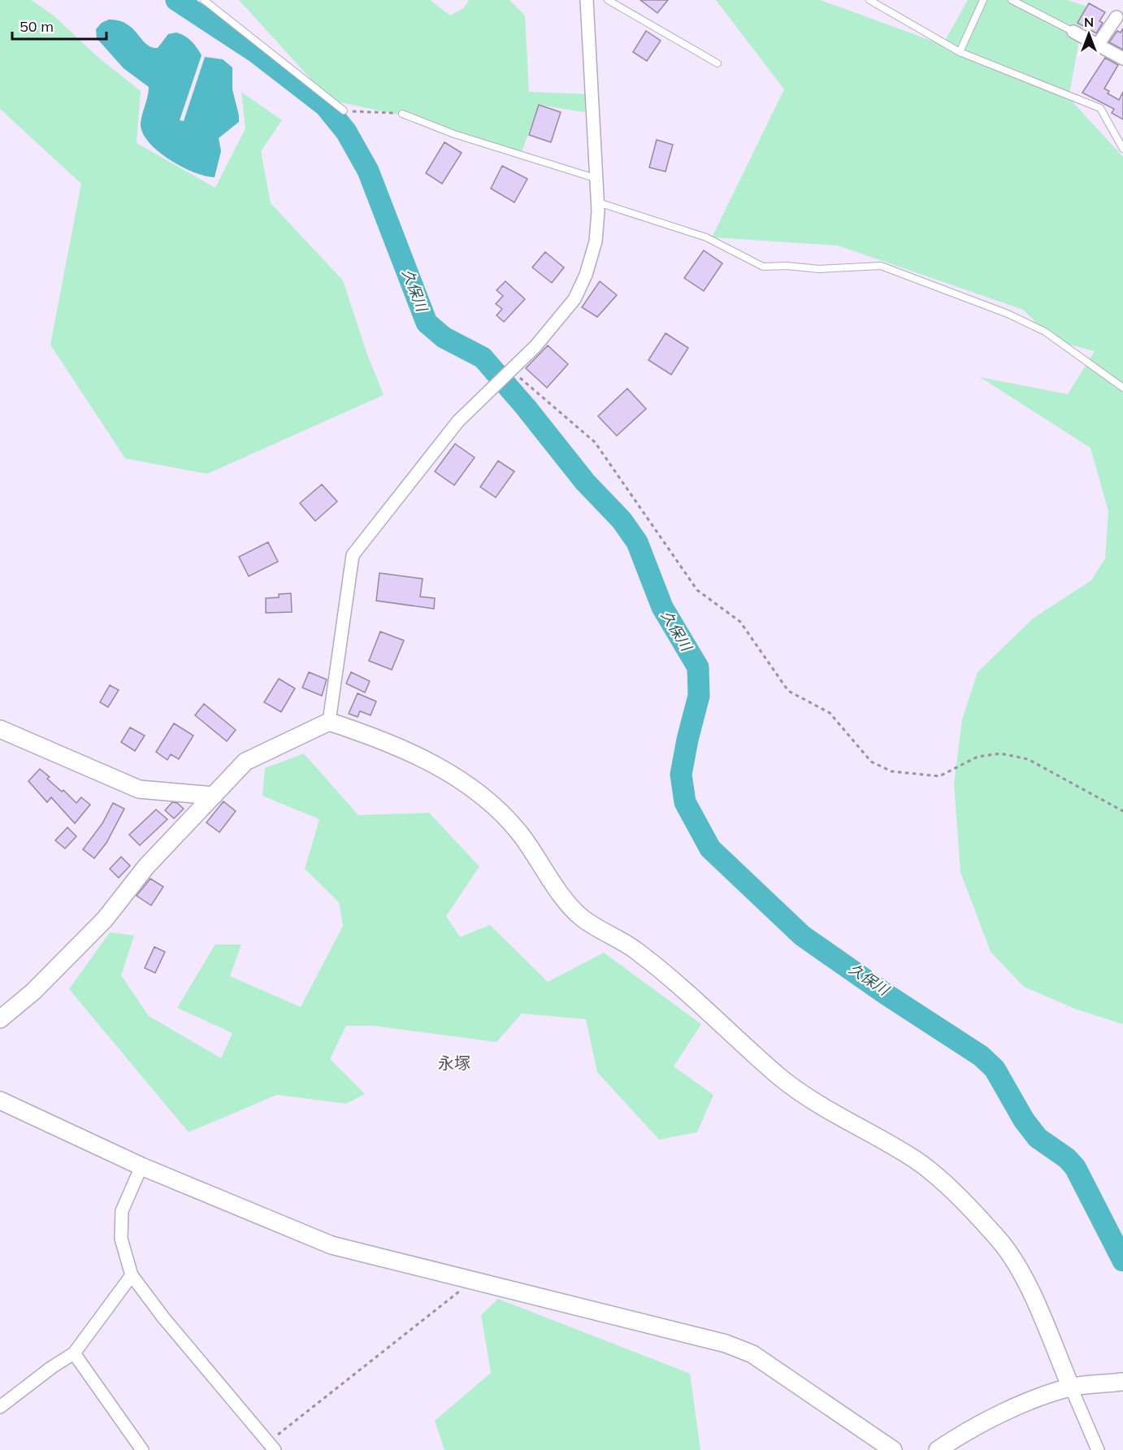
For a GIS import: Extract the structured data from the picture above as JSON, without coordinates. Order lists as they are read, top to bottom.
{
  "districts": ["永塚"],
  "water": ["久保川"],
  "scale_bar": "50 m",
  "north": "top"
}
